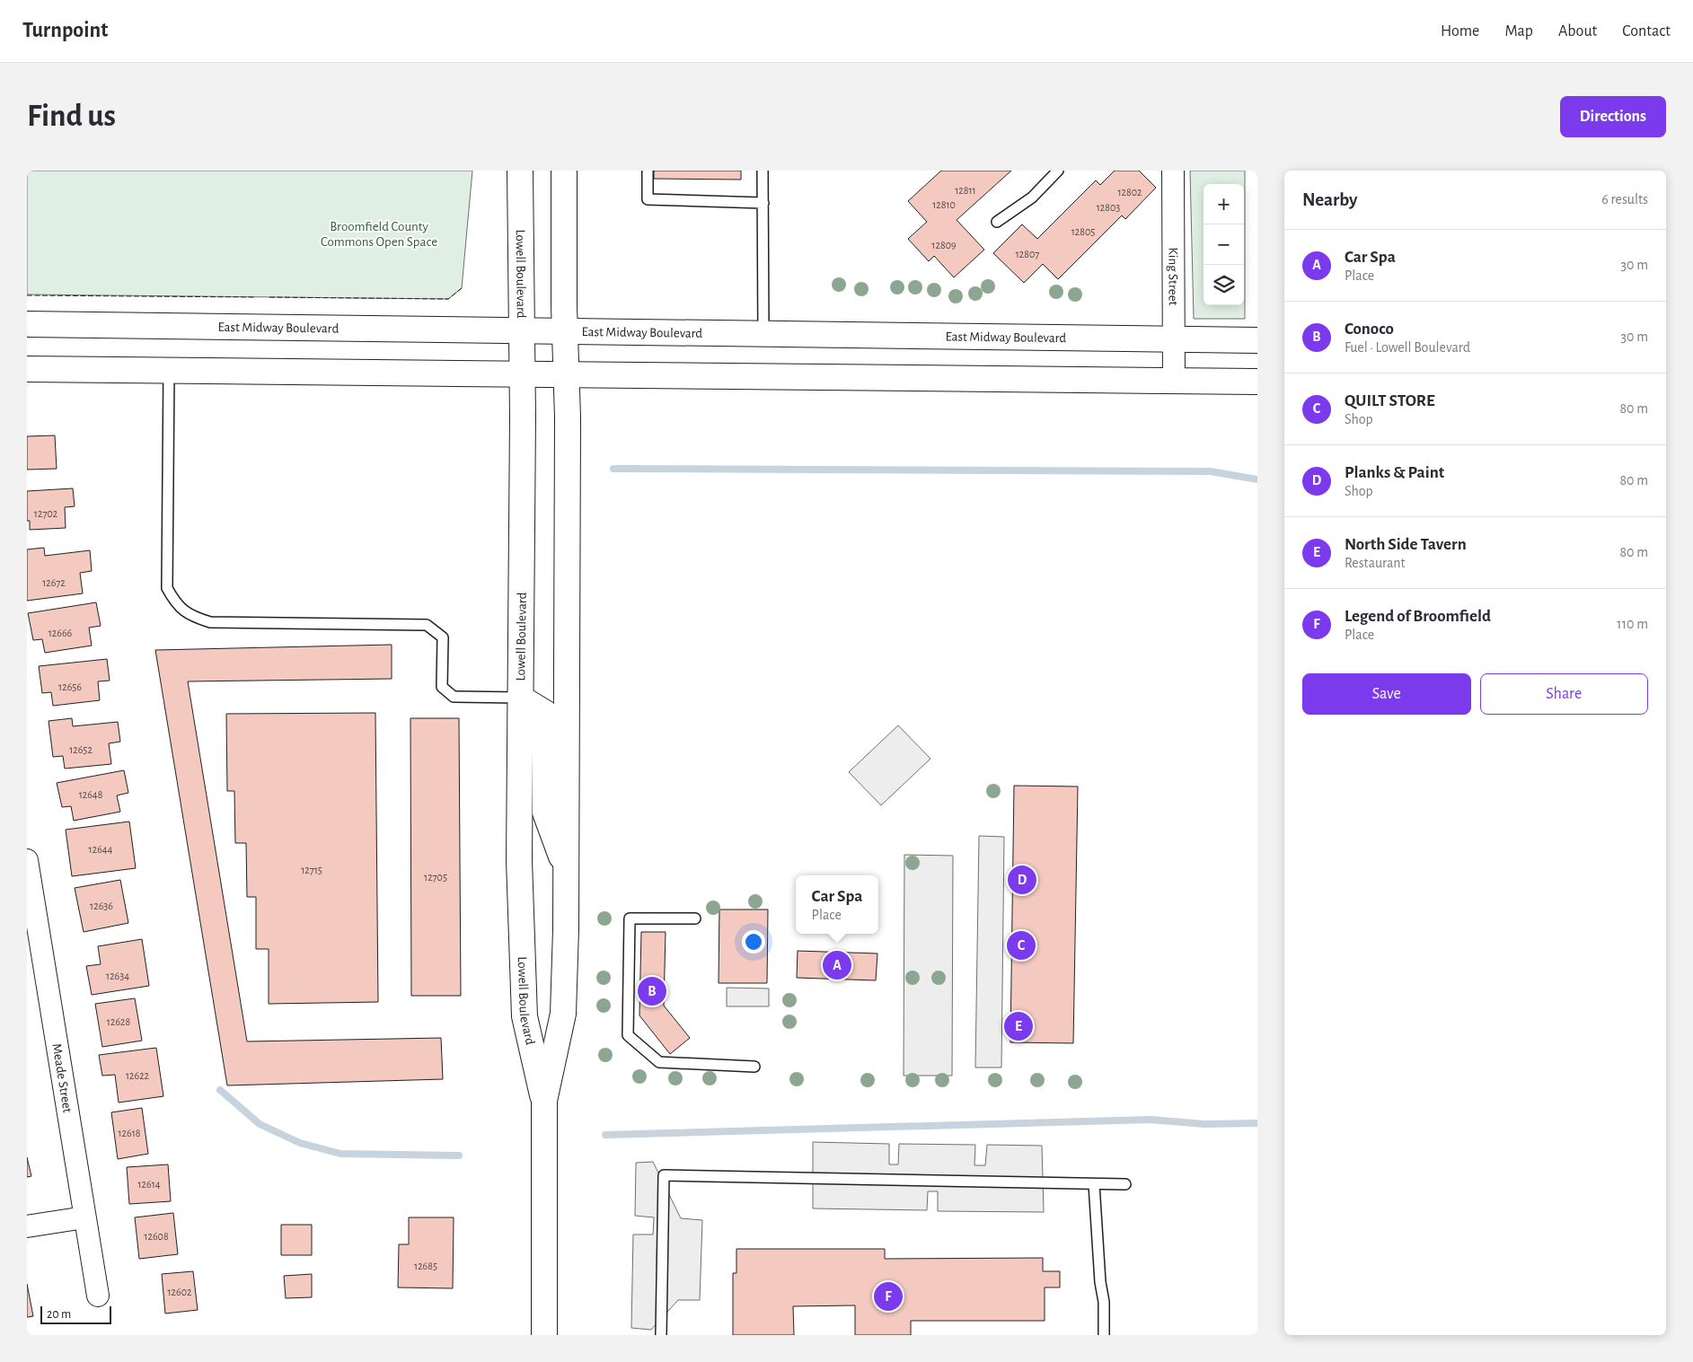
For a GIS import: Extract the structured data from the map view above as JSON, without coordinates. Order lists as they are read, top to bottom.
{
  "streets": {
    "main road": ["Lowell Boulevard", "East Midway Boulevard"],
    "street": ["King Street", "Meade Street"]
  },
  "crossings": [
    ["Lowell Boulevard", "East Midway Boulevard"],
    ["King Street", "East Midway Boulevard"]
  ],
  "parks": ["Broomfield County Commons Open Space"],
  "house_numbers": [
    "12811",
    "12802",
    "12810",
    "12803",
    "12805",
    "12809",
    "12807",
    "12702",
    "12672",
    "12666",
    "12656",
    "12652",
    "12648",
    "12644",
    "12715",
    "12705",
    "12636",
    "12634",
    "12628",
    "12622",
    "12618",
    "12614",
    "12608",
    "12685",
    "12602"
  ],
  "scale_bar": "20 m",
  "page": {
    "header": "Turnpoint",
    "nav": [
      "Home",
      "Map",
      "About",
      "Contact"
    ],
    "buttons": [
      "Directions",
      ["Save", "Share"]
    ],
    "title": "Find us",
    "heading": ["Nearby", "6 results"],
    "map_buttons": ["+", "−"],
    "list": [
      {
        "mark": "A",
        "name": "Car Spa",
        "note": "Place",
        "value": "30 m"
      },
      {
        "mark": "B",
        "name": "Conoco",
        "note": "Fuel · Lowell Boulevard",
        "value": "30 m"
      },
      {
        "mark": "C",
        "name": "QUILT STORE",
        "note": "Shop",
        "value": "80 m"
      },
      {
        "mark": "D",
        "name": "Planks & Paint",
        "note": "Shop",
        "value": "80 m"
      },
      {
        "mark": "E",
        "name": "North Side Tavern",
        "note": "Restaurant",
        "value": "80 m"
      },
      {
        "mark": "F",
        "name": "Legend of Broomfield",
        "note": "Place",
        "value": "110 m"
      }
    ],
    "pins": [
      "D",
      "C",
      "A",
      "B",
      "E",
      "F"
    ],
    "popup": ["Car Spa", "Place"],
    "scale": "20 m"
  }
}
